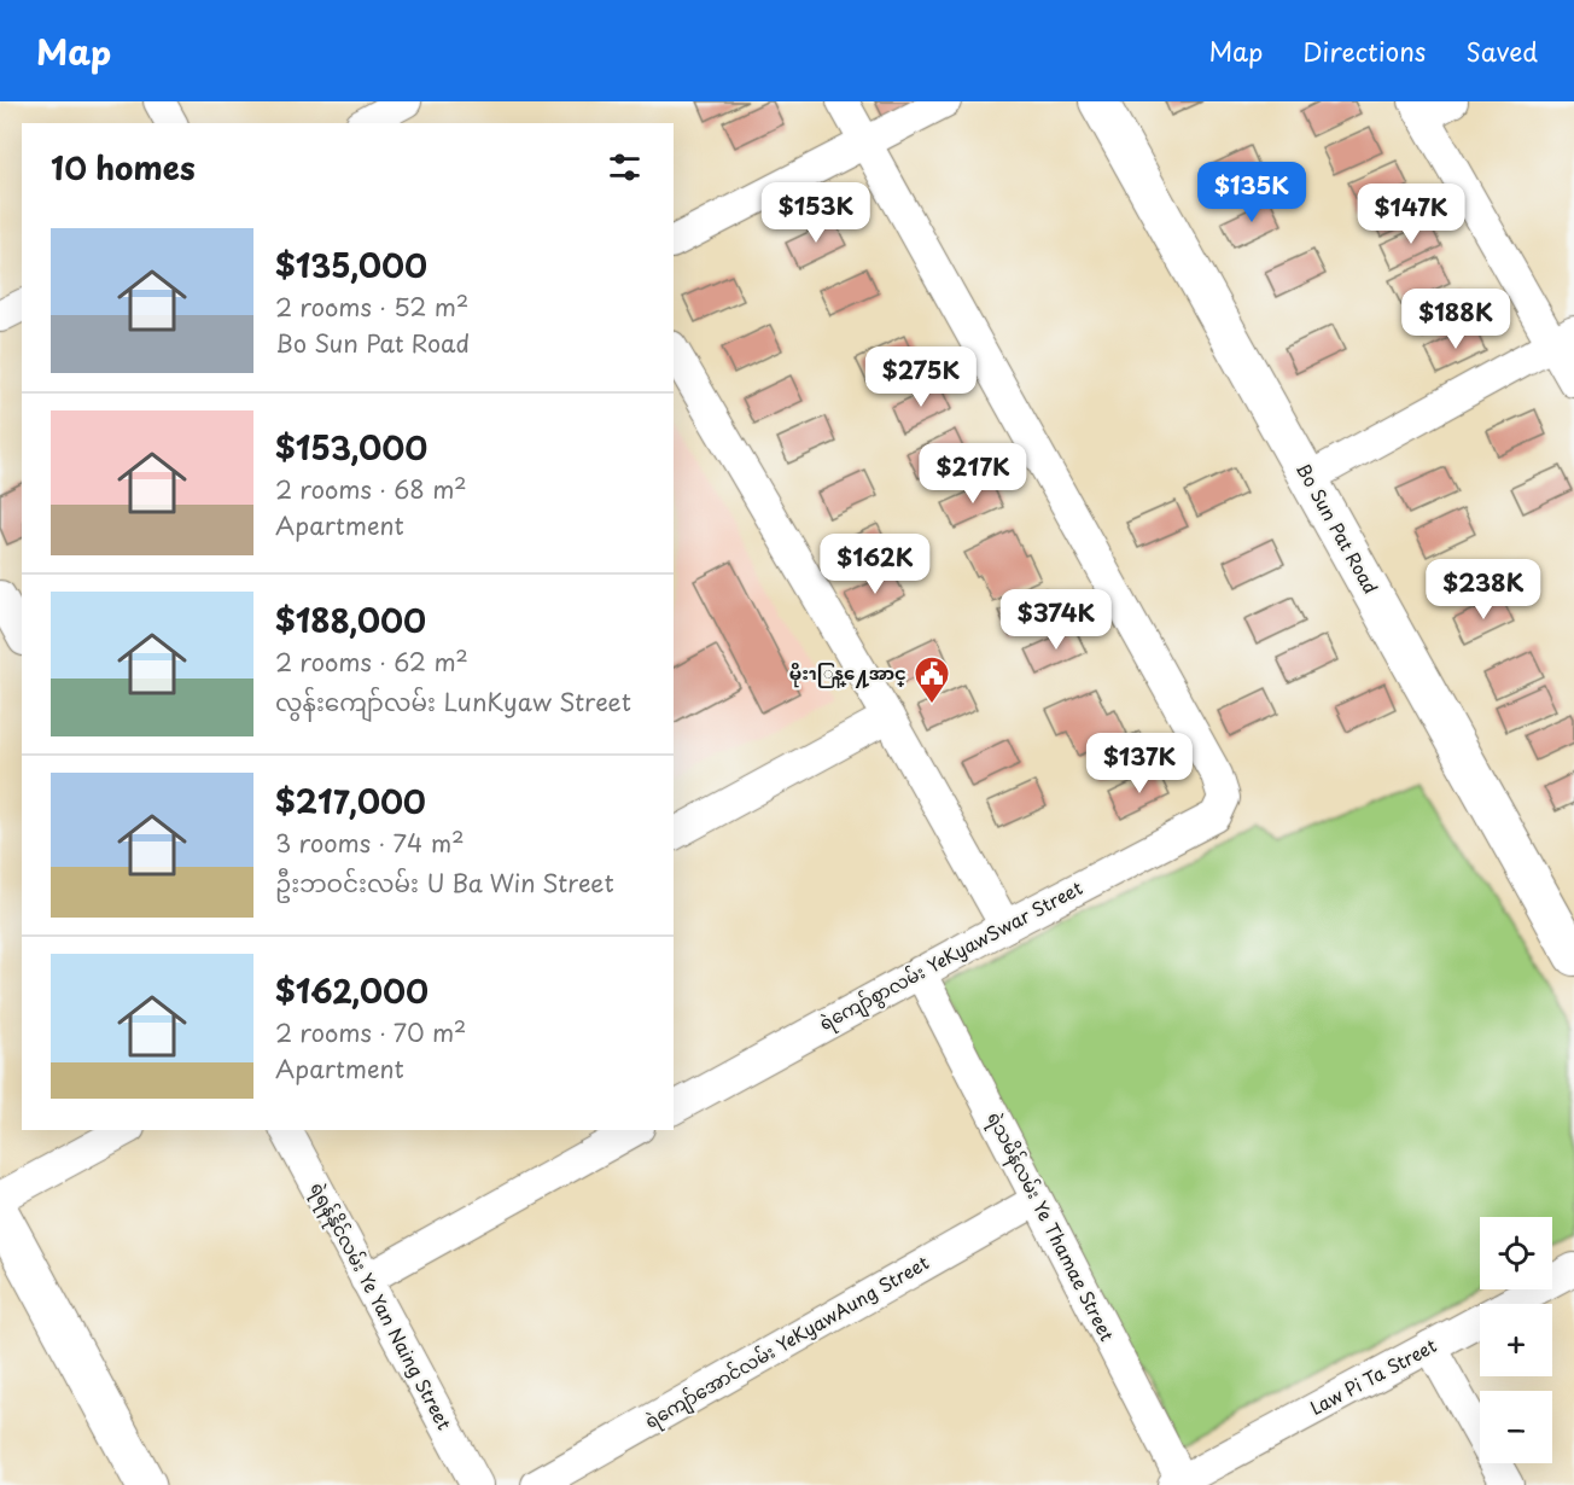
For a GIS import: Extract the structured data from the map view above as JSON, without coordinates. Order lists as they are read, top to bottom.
{
  "streets": {
    "street": [
      "Bo Sun Pat Road",
      "ရဲကျော်စွာလမ်း YeKyawSwar Street",
      "ရဲသမိန်လမ်း Ye Thamae Street",
      "ရဲရန်နိုင်လမ်း Ye Yan Naing Street",
      "ရဲကျော်အောင်လမ်း YeKyawAung Street",
      "Law Pi Ta Street"
    ]
  },
  "crossings": [
    ["ရဲကျော်စွာလမ်း YeKyawSwar Street", "ရဲသမိန်လမ်း Ye Thamae Street"],
    ["ရဲသမိန်လမ်း Ye Thamae Street", "ရဲကျော်အောင်လမ်း YeKyawAung Street"],
    ["ရဲသမိန်လမ်း Ye Thamae Street", "Law Pi Ta Street"]
  ],
  "places": {
    "public building": ["မိုးၫြန္႔ေအာင္"]
  },
  "page": {
    "header": "Map",
    "nav": ["Map", "Directions", "Saved"],
    "heading": "10 homes",
    "price": [
      "$135K",
      "$153K",
      "$147K",
      "$188K",
      "$275K",
      "$217K",
      "$162K",
      "$238K",
      "$374K",
      "$137K"
    ],
    "list": [
      {
        "name": "$135,000",
        "note": "2 rooms · 52 m² · Bo Sun Pat Road"
      },
      {
        "name": "$153,000",
        "note": "2 rooms · 68 m² · Apartment"
      },
      {
        "name": "$188,000",
        "note": "2 rooms · 62 m² · လွန်းကျော်လမ်း LunKyaw Street"
      },
      {
        "name": "$217,000",
        "note": "3 rooms · 74 m² · ဦးဘဝင်းလမ်း U Ba Win Street"
      },
      {
        "name": "$162,000",
        "note": "2 rooms · 70 m² · Apartment"
      }
    ],
    "map_buttons": ["+", "−"]
  }
}
